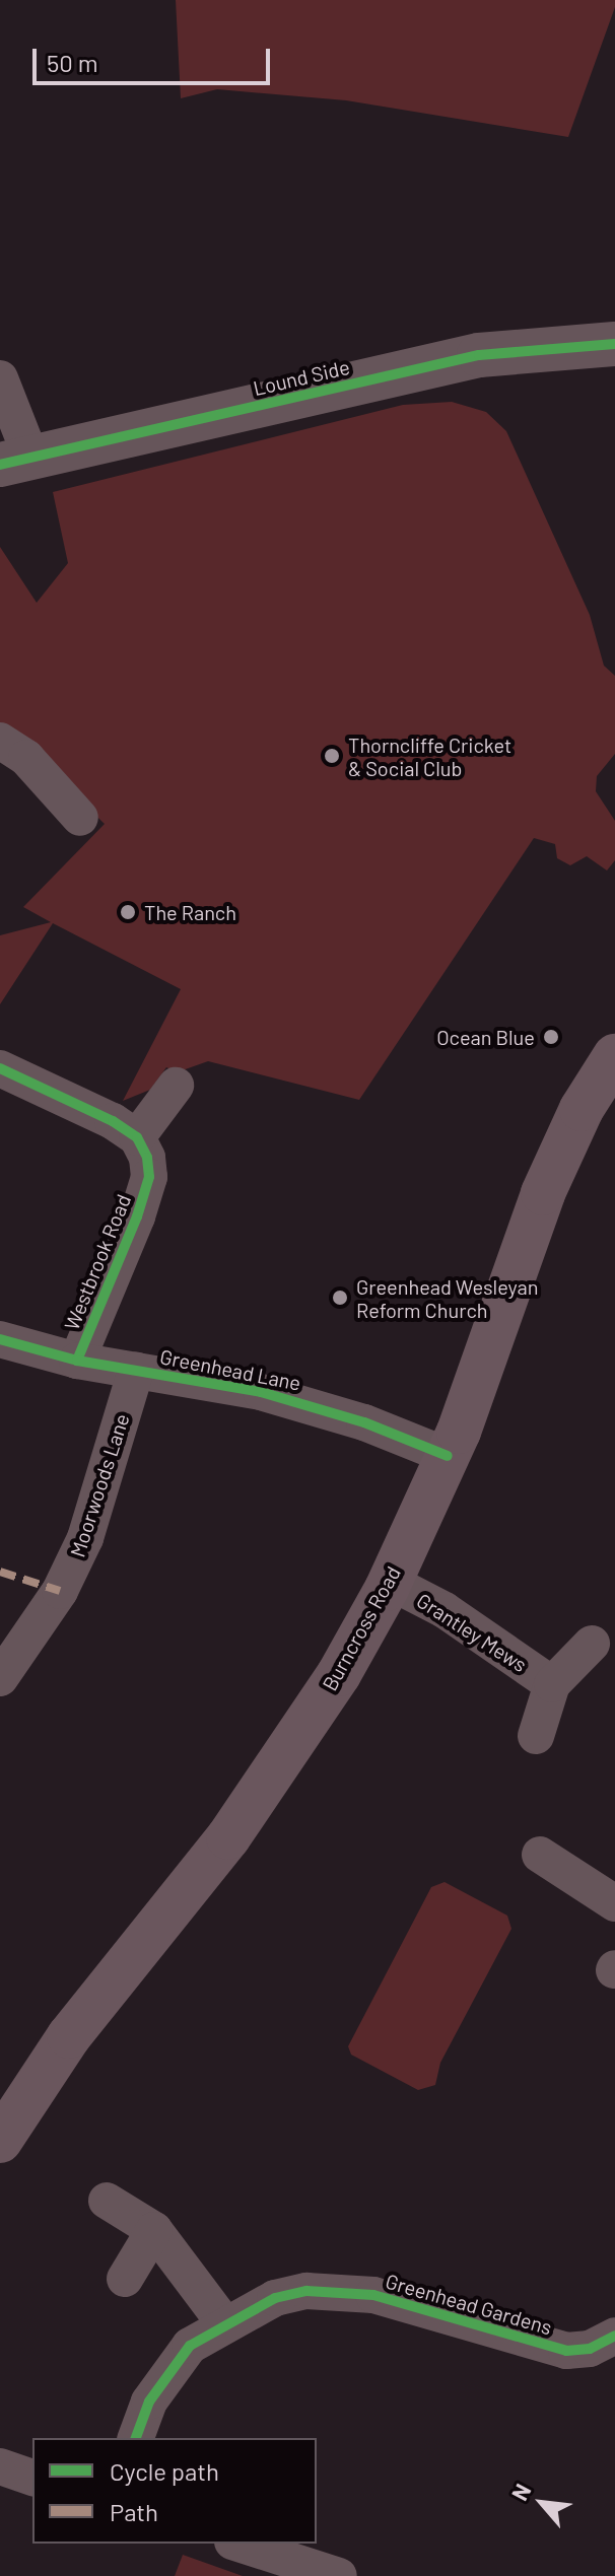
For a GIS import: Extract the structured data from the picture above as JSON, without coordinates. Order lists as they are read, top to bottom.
{
  "streets": {
    "main road": ["Burncross Road"],
    "street": [
      "Lound Side",
      "Westbrook Road",
      "Greenhead Lane",
      "Moorwoods Lane",
      "Grantley Mews",
      "Greenhead Gardens"
    ]
  },
  "crossings": [
    ["Westbrook Road", "Greenhead Lane"],
    ["Greenhead Lane", "Moorwoods Lane"],
    ["Greenhead Lane", "Burncross Road"],
    ["Burncross Road", "Grantley Mews"]
  ],
  "places": [
    "Thorncliffe Cricket & Social Club",
    "The Ranch",
    "Ocean Blue",
    "Greenhead Wesleyan Reform Church"
  ],
  "legend": ["Cycle path", "Path"],
  "scale_bar": "50 m",
  "north": "top left"
}
